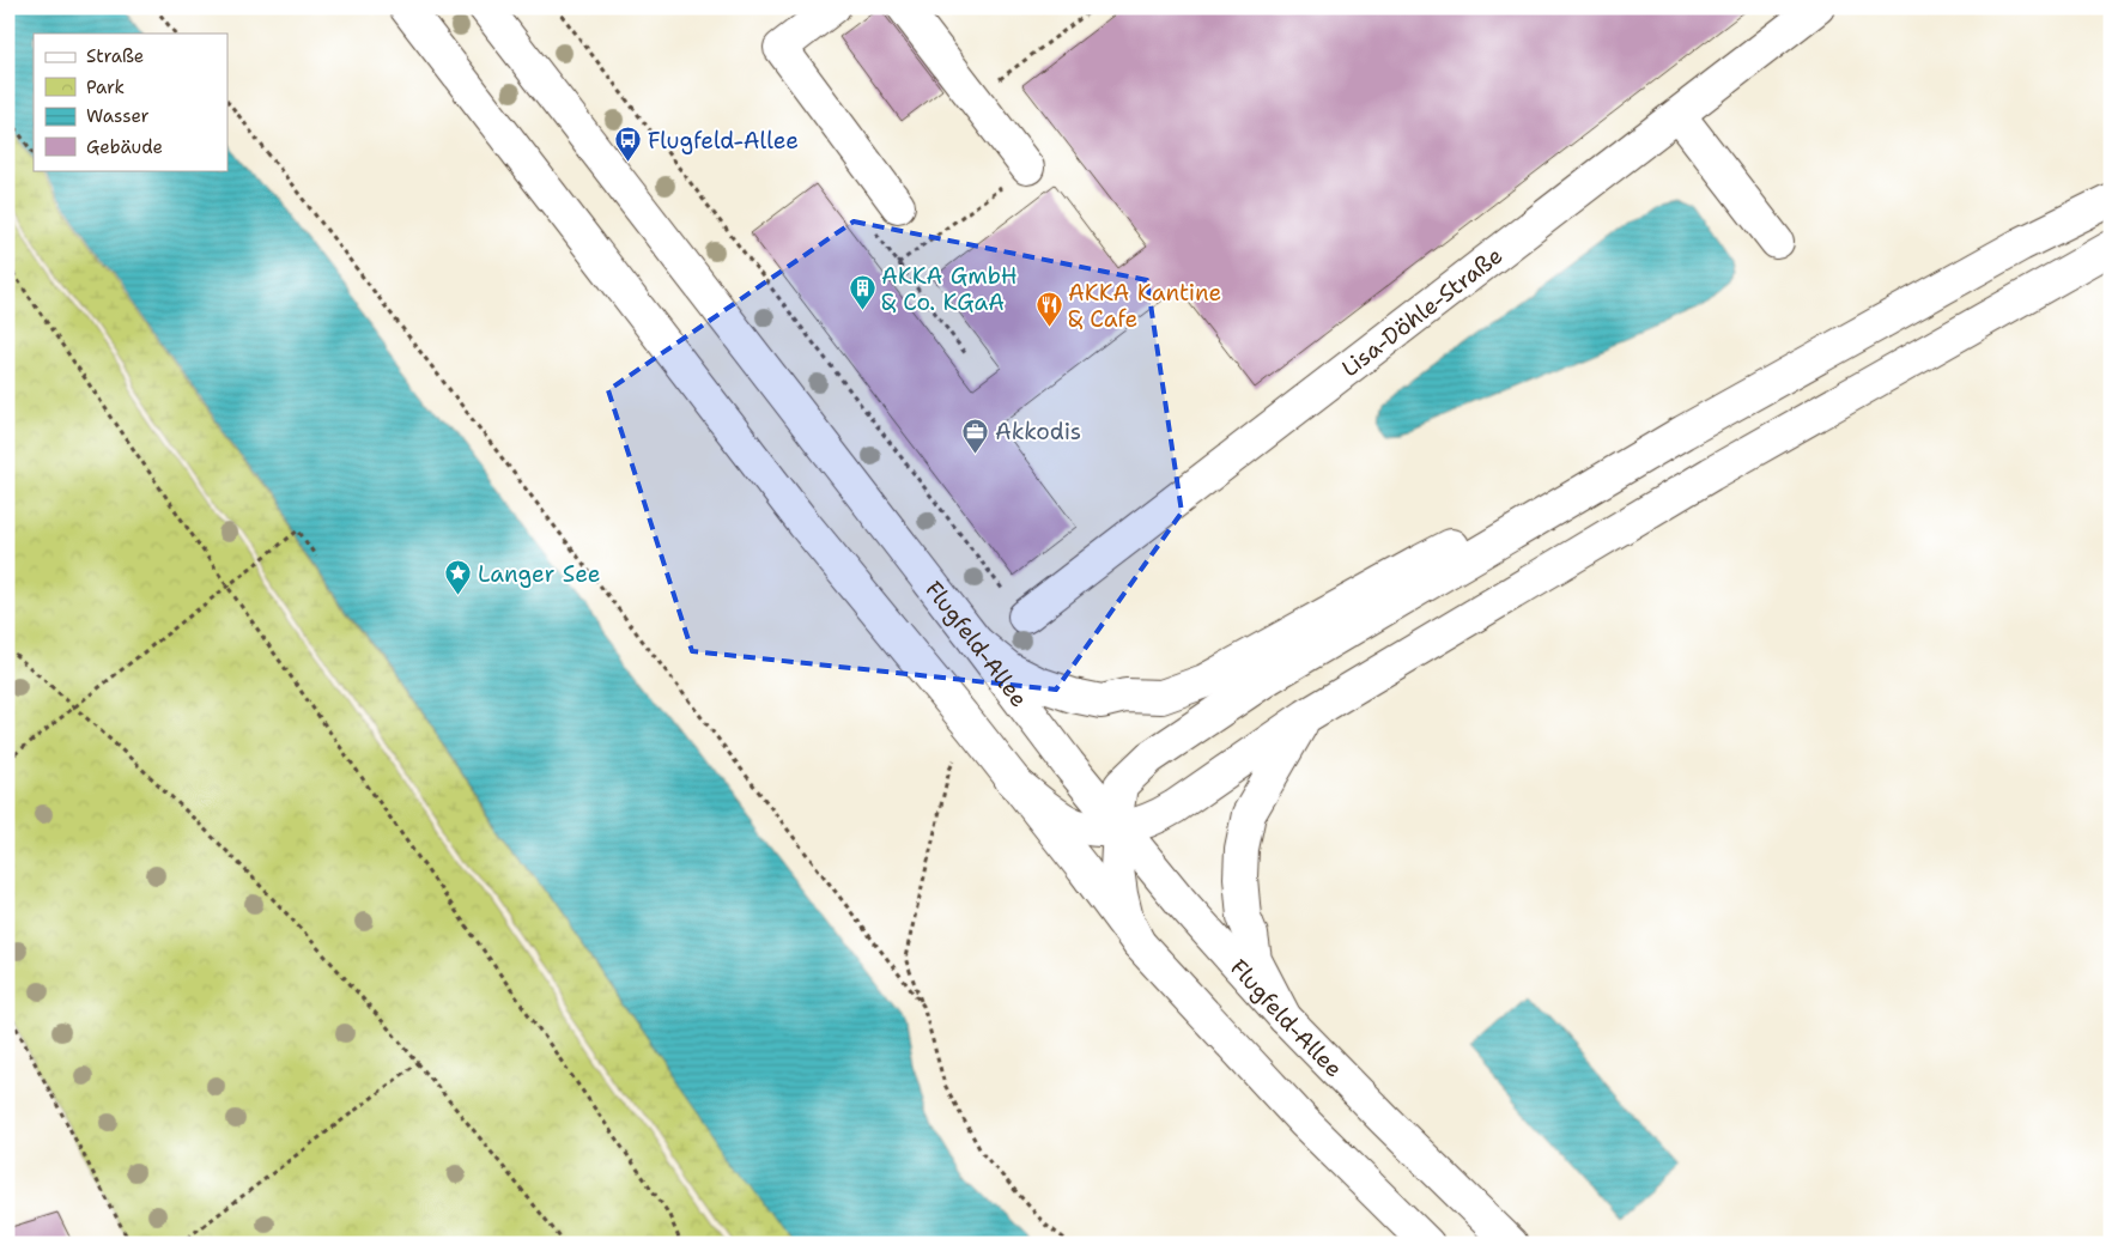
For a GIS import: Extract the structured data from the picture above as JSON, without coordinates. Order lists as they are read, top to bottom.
{
  "streets": {
    "main road": ["Lisa-Döhle-Straße", "Flugfeld-Allee"]
  },
  "places": {
    "bus stop": ["Flugfeld-Allee"],
    "building": ["AKKA GmbH & Co. KGaA"],
    "restaurant": ["AKKA Kantine & Cafe"],
    "office": ["Akkodis"],
    "place": ["Langer See"]
  },
  "legend": [
    "Straße",
    "Park",
    "Wasser",
    "Gebäude"
  ]
}
